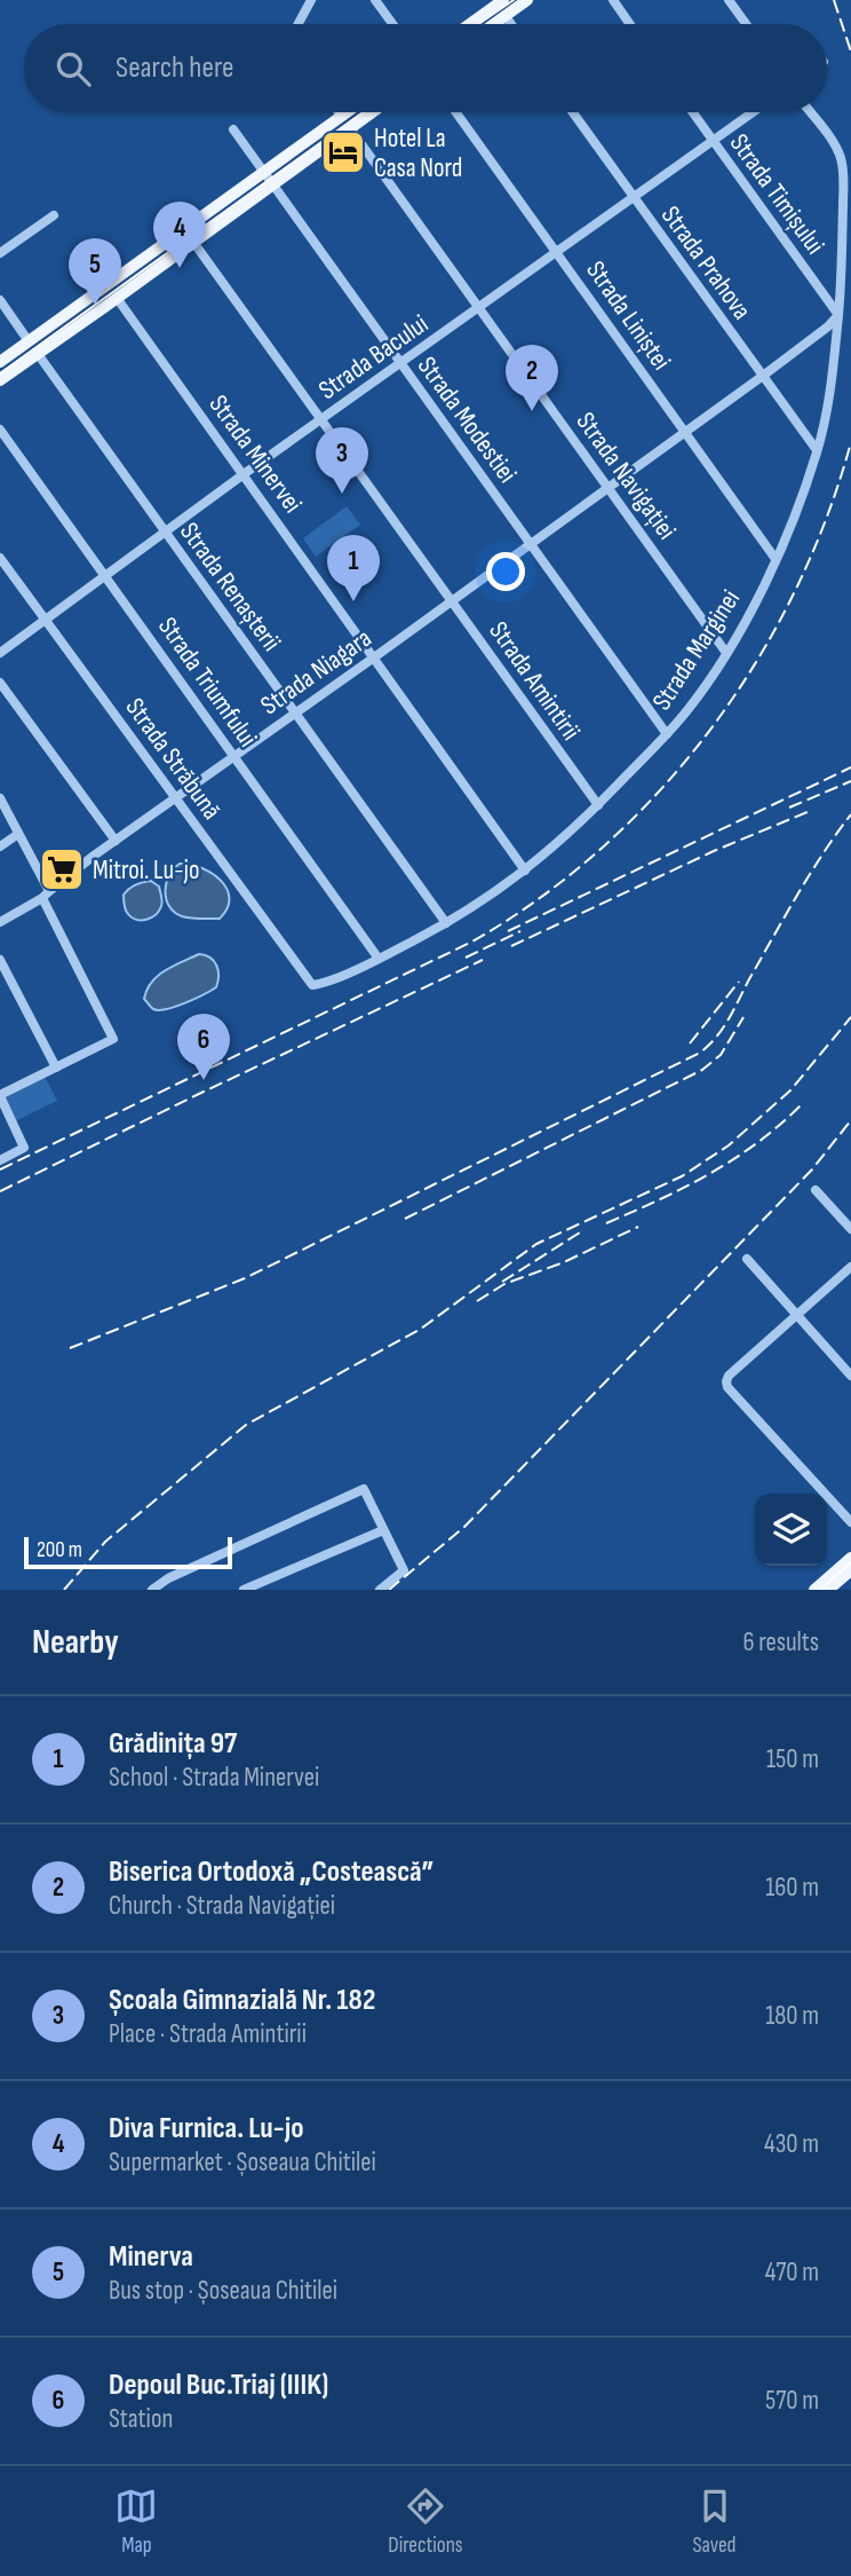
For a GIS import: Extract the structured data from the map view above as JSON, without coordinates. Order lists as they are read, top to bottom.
{
  "streets": {
    "street": [
      "Strada Timișului",
      "Strada Prahova",
      "Strada Liniștei",
      "Strada Bacului",
      "Strada Modestiei",
      "Strada Minervei",
      "Strada Navigației",
      "Strada Renașterii",
      "Strada Marginei",
      "Strada Niagara",
      "Strada Amintirii",
      "Strada Triumfului",
      "Strada Străbună"
    ]
  },
  "crossings": [
    ["Strada Timișului", "Strada Bacului"],
    ["Strada Timișului", "Strada Marginei"],
    ["Strada Timișului", "Strada Niagara"],
    ["Strada Prahova", "Strada Bacului"],
    ["Strada Prahova", "Strada Marginei"],
    ["Strada Prahova", "Strada Niagara"],
    ["Strada Liniștei", "Strada Bacului"],
    ["Strada Liniștei", "Strada Marginei"],
    ["Strada Liniștei", "Strada Niagara"],
    ["Strada Bacului", "Strada Modestiei"],
    ["Strada Bacului", "Strada Minervei"],
    ["Strada Bacului", "Strada Navigației"],
    ["Strada Bacului", "Strada Renașterii"],
    ["Strada Bacului", "Strada Amintirii"],
    ["Strada Bacului", "Strada Triumfului"],
    ["Strada Bacului", "Strada Străbună"],
    ["Strada Modestiei", "Strada Marginei"],
    ["Strada Modestiei", "Strada Niagara"],
    ["Strada Minervei", "Strada Marginei"],
    ["Strada Minervei", "Strada Niagara"],
    ["Strada Navigației", "Strada Marginei"],
    ["Strada Navigației", "Strada Niagara"],
    ["Strada Renașterii", "Strada Marginei"],
    ["Strada Renașterii", "Strada Niagara"],
    ["Strada Marginei", "Strada Niagara"],
    ["Strada Marginei", "Strada Amintirii"],
    ["Strada Marginei", "Strada Triumfului"],
    ["Strada Marginei", "Strada Străbună"],
    ["Strada Niagara", "Strada Amintirii"],
    ["Strada Niagara", "Strada Triumfului"],
    ["Strada Niagara", "Strada Străbună"]
  ],
  "places": {
    "hotel": ["Hotel La Casa Nord"],
    "supermarket": ["Mitroi. Lu-jo"]
  },
  "scale_bar": "200 m",
  "page": {
    "search": "Search here",
    "pins": [
      "4",
      "5",
      "2",
      "3",
      "1",
      "6"
    ],
    "scale": "200 m",
    "heading": ["Nearby", "6 results"],
    "list": [
      {
        "mark": "1",
        "name": "Grădinița 97",
        "note": "School · Strada Minervei",
        "value": "150 m"
      },
      {
        "mark": "2",
        "name": "Biserica Ortodoxă „Costească”",
        "note": "Church · Strada Navigației",
        "value": "160 m"
      },
      {
        "mark": "3",
        "name": "Școala Gimnazială Nr. 182",
        "note": "Place · Strada Amintirii",
        "value": "180 m"
      },
      {
        "mark": "4",
        "name": "Diva Furnica. Lu-jo",
        "note": "Supermarket · Șoseaua Chitilei",
        "value": "430 m"
      },
      {
        "mark": "5",
        "name": "Minerva",
        "note": "Bus stop · Șoseaua Chitilei",
        "value": "470 m"
      },
      {
        "mark": "6",
        "name": "Depoul Buc.Triaj (IIIK)",
        "note": "Station",
        "value": "570 m"
      }
    ],
    "nav": ["Map", "Directions", "Saved"]
  }
}
